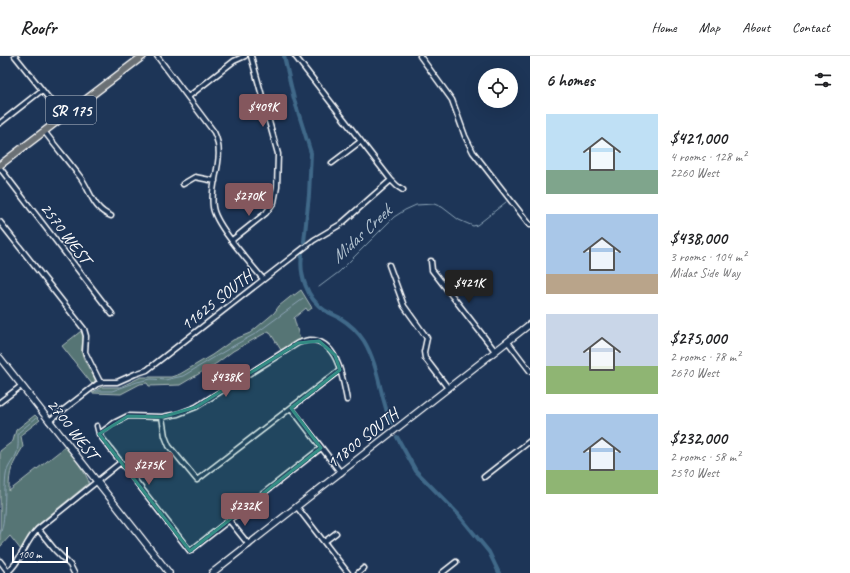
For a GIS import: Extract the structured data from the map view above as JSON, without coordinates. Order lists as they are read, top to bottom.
{
  "streets": {
    "main road": ["SR 175", "2700 WEST", "11800 SOUTH"],
    "street": ["2570 WEST", "11625 SOUTH"]
  },
  "water": ["Midas Creek"],
  "scale_bar": "100 m",
  "page": {
    "header": "Roofr",
    "nav": [
      "Home",
      "Map",
      "About",
      "Contact"
    ],
    "heading": "6 homes",
    "price": [
      "$409K",
      "$270K",
      "$421K",
      "$438K",
      "$275K",
      "$232K"
    ],
    "list": [
      {
        "name": "$421,000",
        "note": "4 rooms · 128 m² · 2260 West"
      },
      {
        "name": "$438,000",
        "note": "3 rooms · 104 m² · Midas Side Way"
      },
      {
        "name": "$275,000",
        "note": "2 rooms · 78 m² · 2670 West"
      },
      {
        "name": "$232,000",
        "note": "2 rooms · 58 m² · 2590 West"
      }
    ],
    "scale": "100 m"
  }
}
